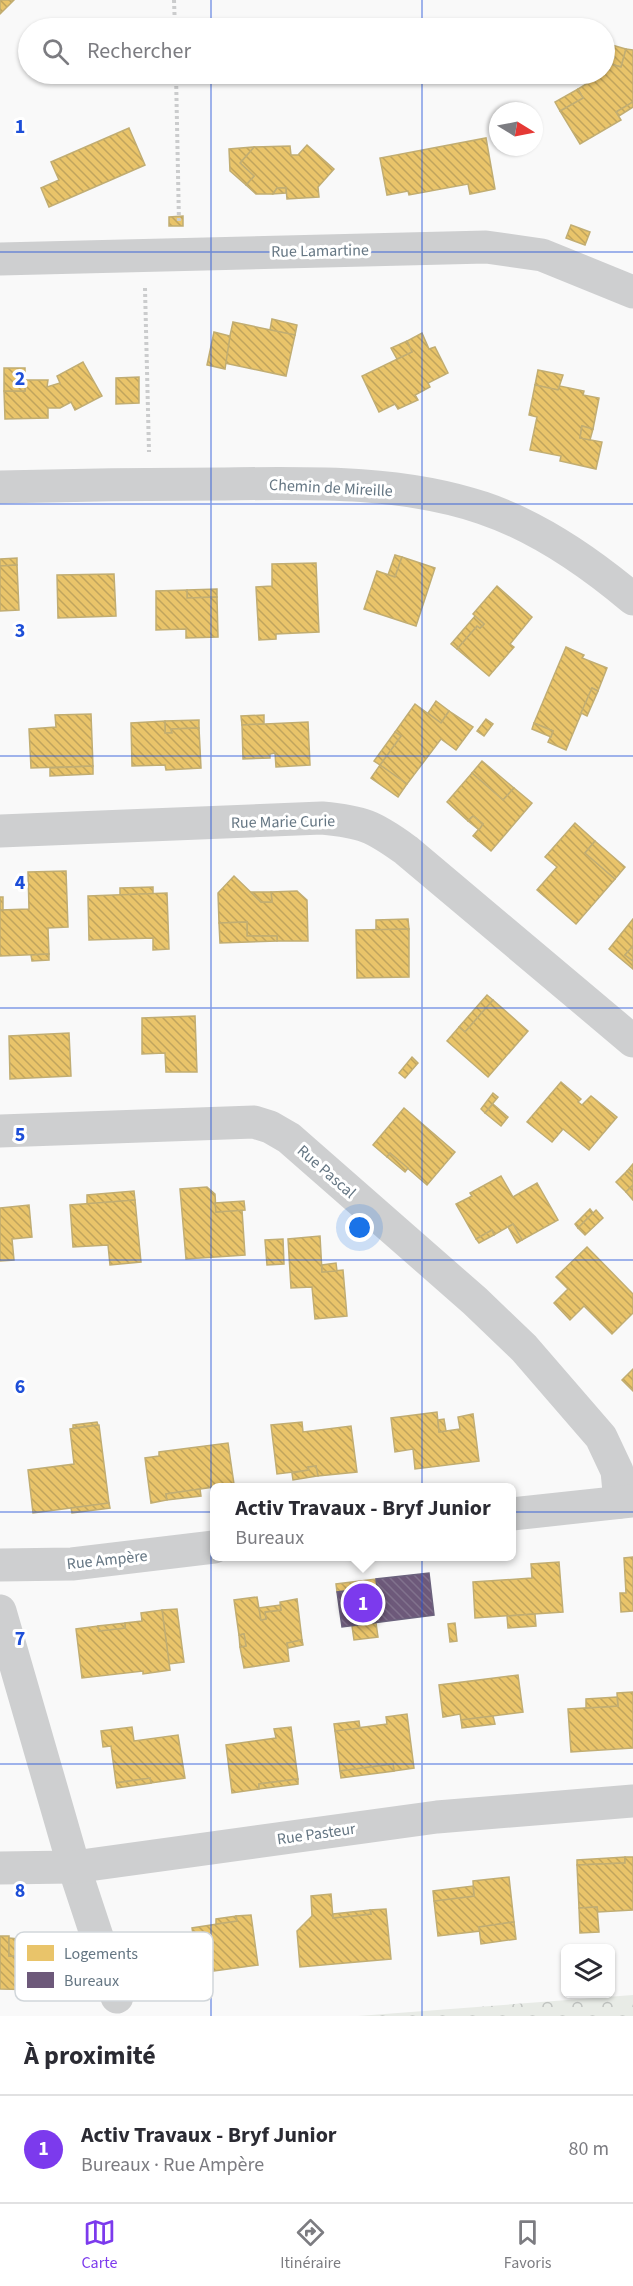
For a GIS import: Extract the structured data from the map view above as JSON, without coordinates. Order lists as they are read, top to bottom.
{
  "streets": {
    "street": [
      "Rue Lamartine",
      "Chemin de Mireille",
      "Rue Marie Curie",
      "Rue Pascal",
      "Rue Ampère",
      "Rue Pasteur"
    ]
  },
  "legend": ["Logements", "Bureaux"],
  "north": "right",
  "page": {
    "search": "Rechercher",
    "popup": ["Activ Travaux - Bryf Junior", "Bureaux"],
    "pins": "1",
    "heading": "À proximité",
    "list": [
      {
        "mark": "1",
        "name": "Activ Travaux - Bryf Junior",
        "note": "Bureaux · Rue Ampère",
        "value": "80 m"
      }
    ],
    "nav": ["Carte", "Itinéraire", "Favoris"]
  },
  "grid": {
    "rows": [
      "1",
      "2",
      "3",
      "4",
      "5",
      "6",
      "7",
      "8"
    ]
  }
}
